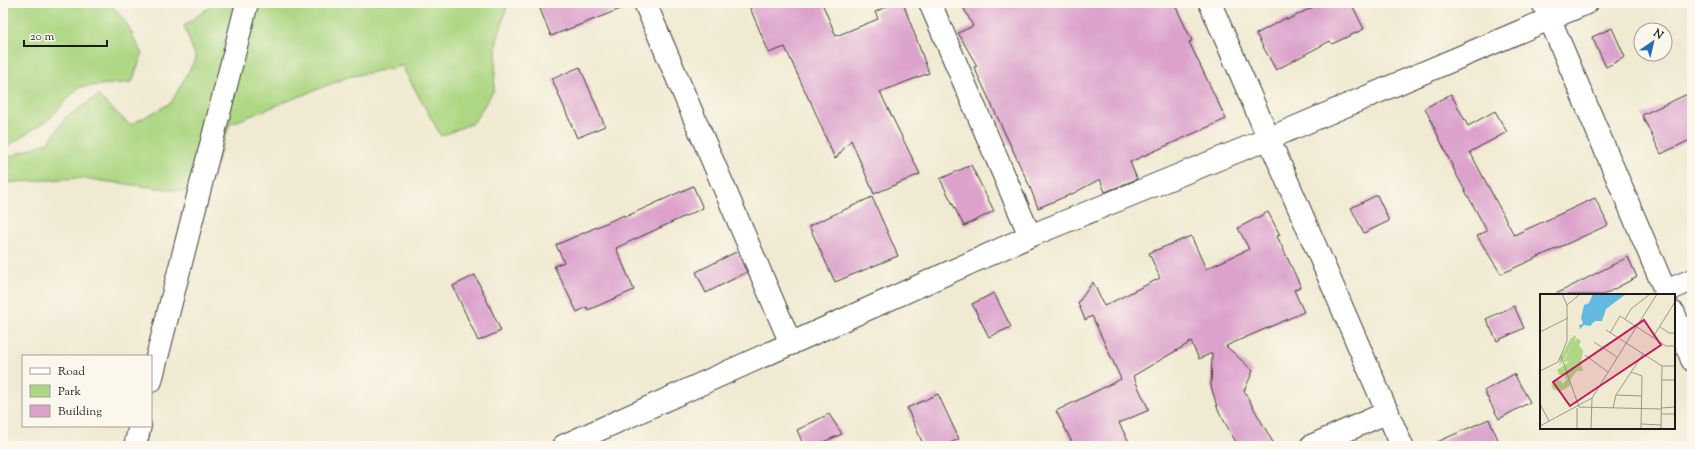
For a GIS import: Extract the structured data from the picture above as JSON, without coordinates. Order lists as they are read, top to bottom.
{
  "legend": ["Road", "Park", "Building"],
  "scale_bar": "20 m",
  "north": "top right"
}
